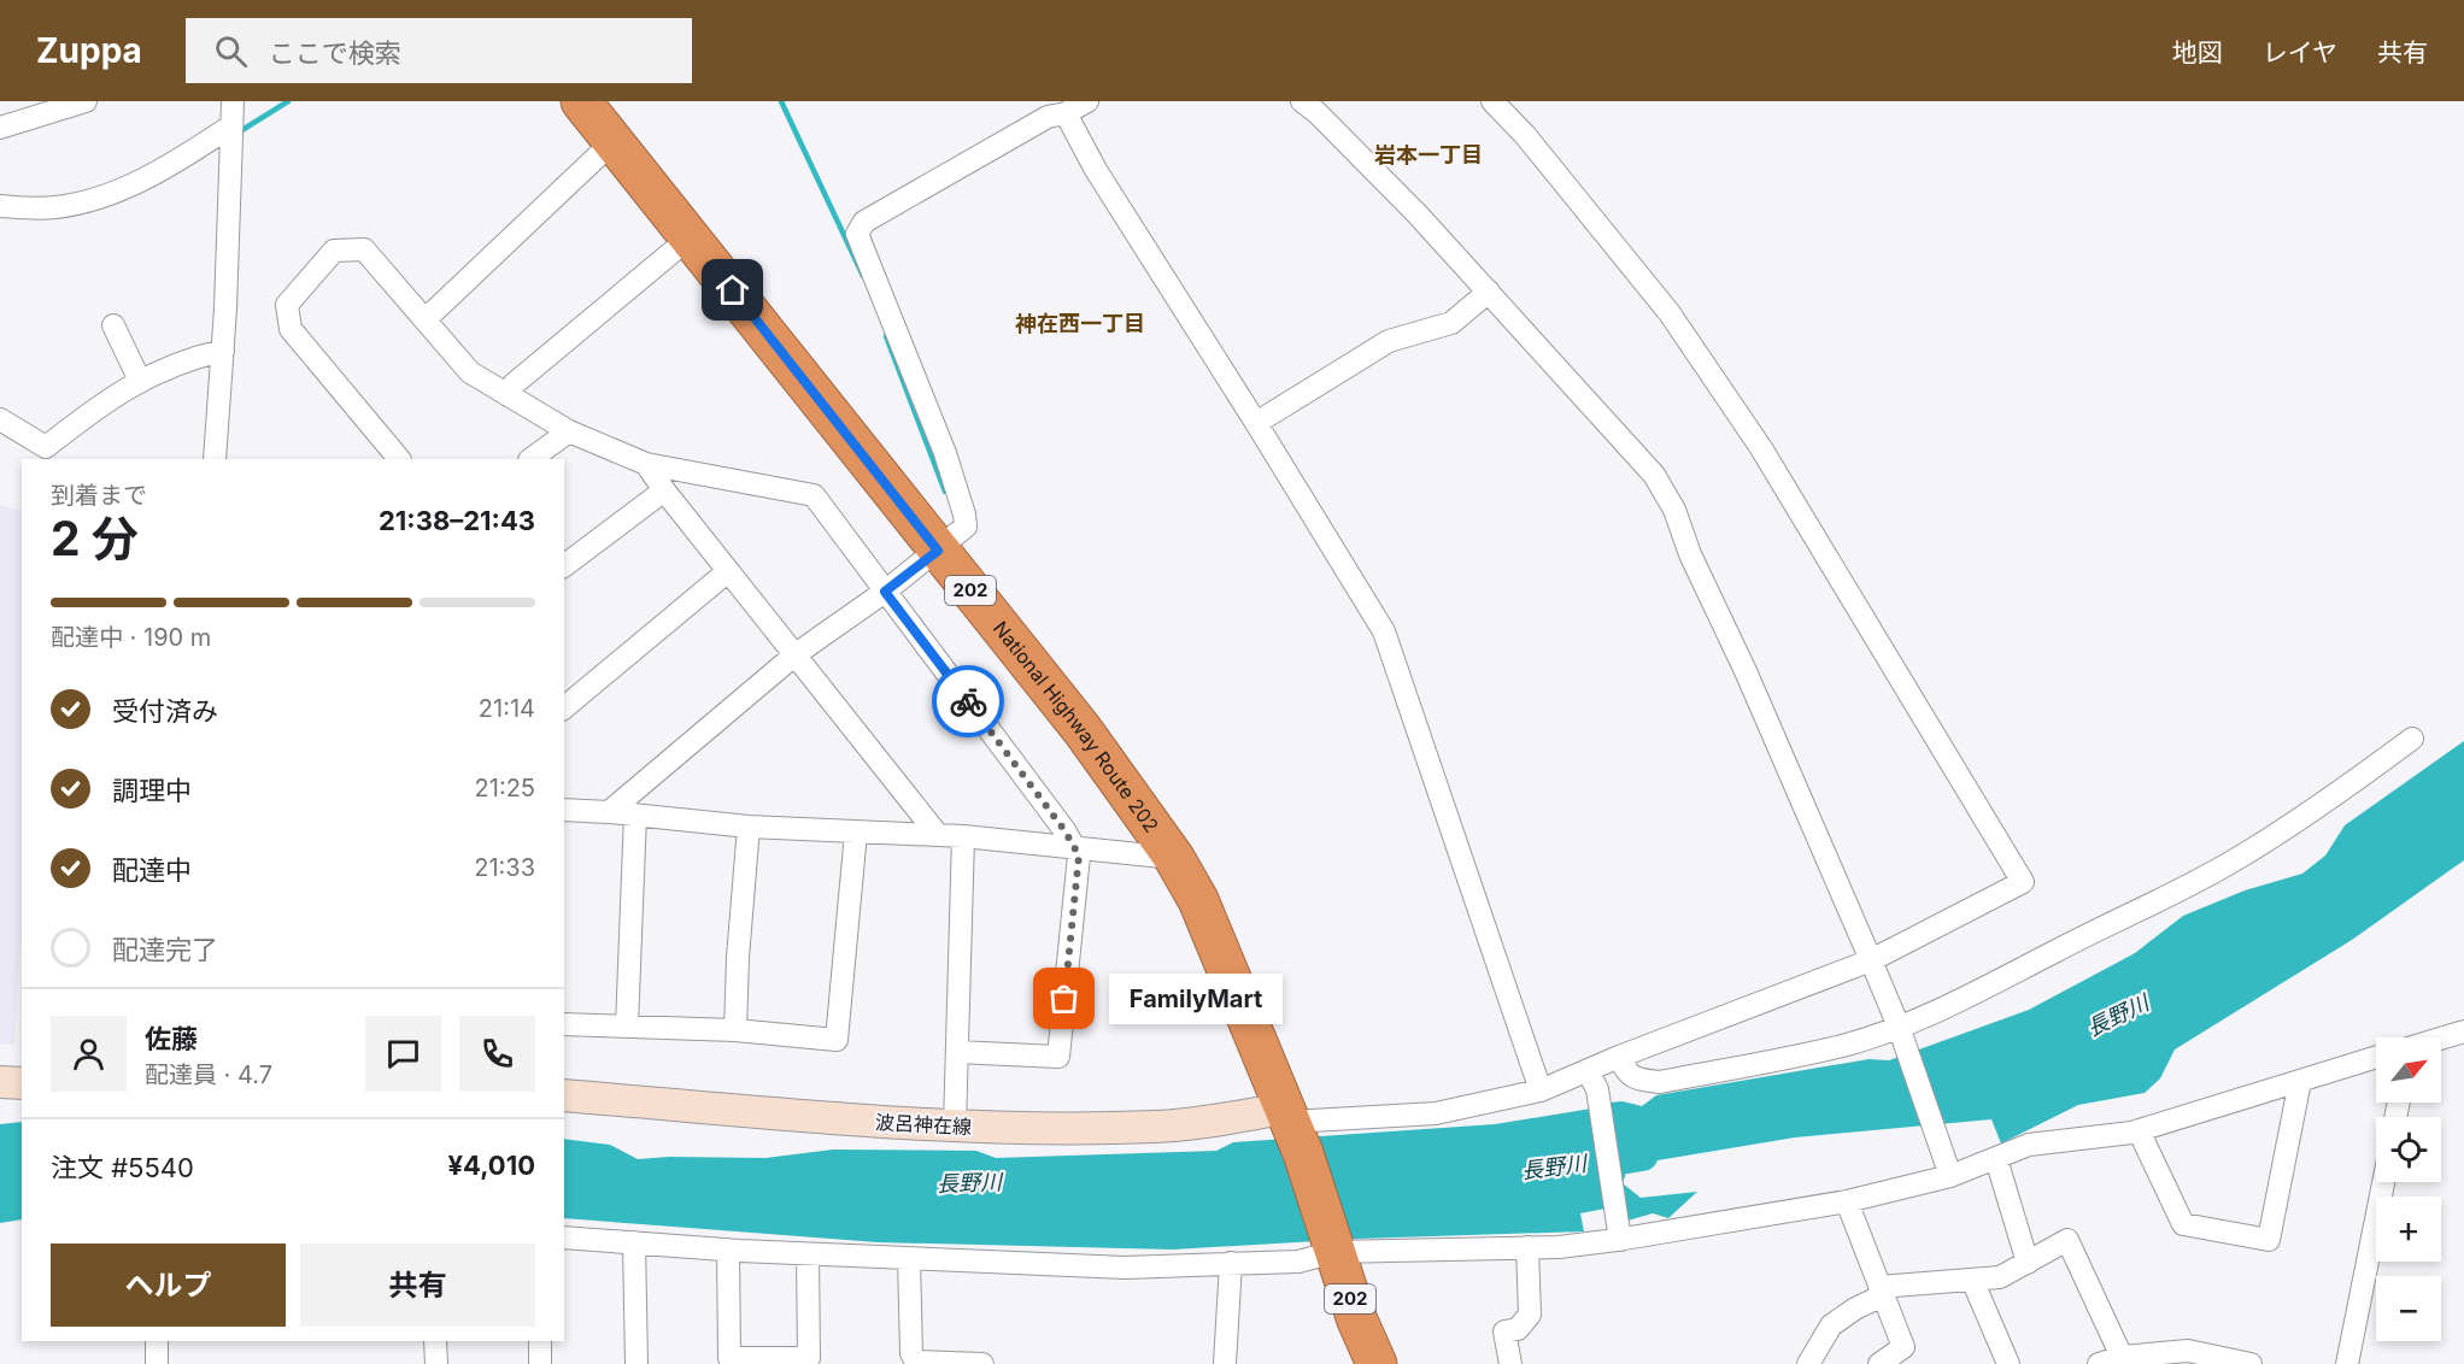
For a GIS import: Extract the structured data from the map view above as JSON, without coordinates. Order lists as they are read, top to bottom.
{
  "streets": {
    "highway": ["202", "National Highway Route 202"],
    "main road": ["波呂神在線"]
  },
  "crossings": [
    ["National Highway Route 202", "波呂神在線"]
  ],
  "districts": ["岩本一丁目", "神在西一丁目"],
  "water": ["長野川"],
  "places": ["FamilyMart"],
  "north": "top right",
  "page": {
    "header": "Zuppa",
    "search": "ここで検索",
    "nav": ["地図", "レイヤ", "共有"],
    "heading": ["2 分", "到着まで", "21:38–21:43"],
    "panel": [
      "佐藤",
      "配達員 · 4.7",
      "注文 #5540",
      "¥4,010"
    ],
    "bar": "配達中 · 190 m",
    "list": [
      ["受付済み", "21:14"],
      ["調理中", "21:25"],
      ["配達中", "21:33"],
      "配達完了"
    ],
    "bubble": "FamilyMart",
    "map_buttons": ["+", "−"],
    "buttons": ["ヘルプ", "共有"]
  }
}
